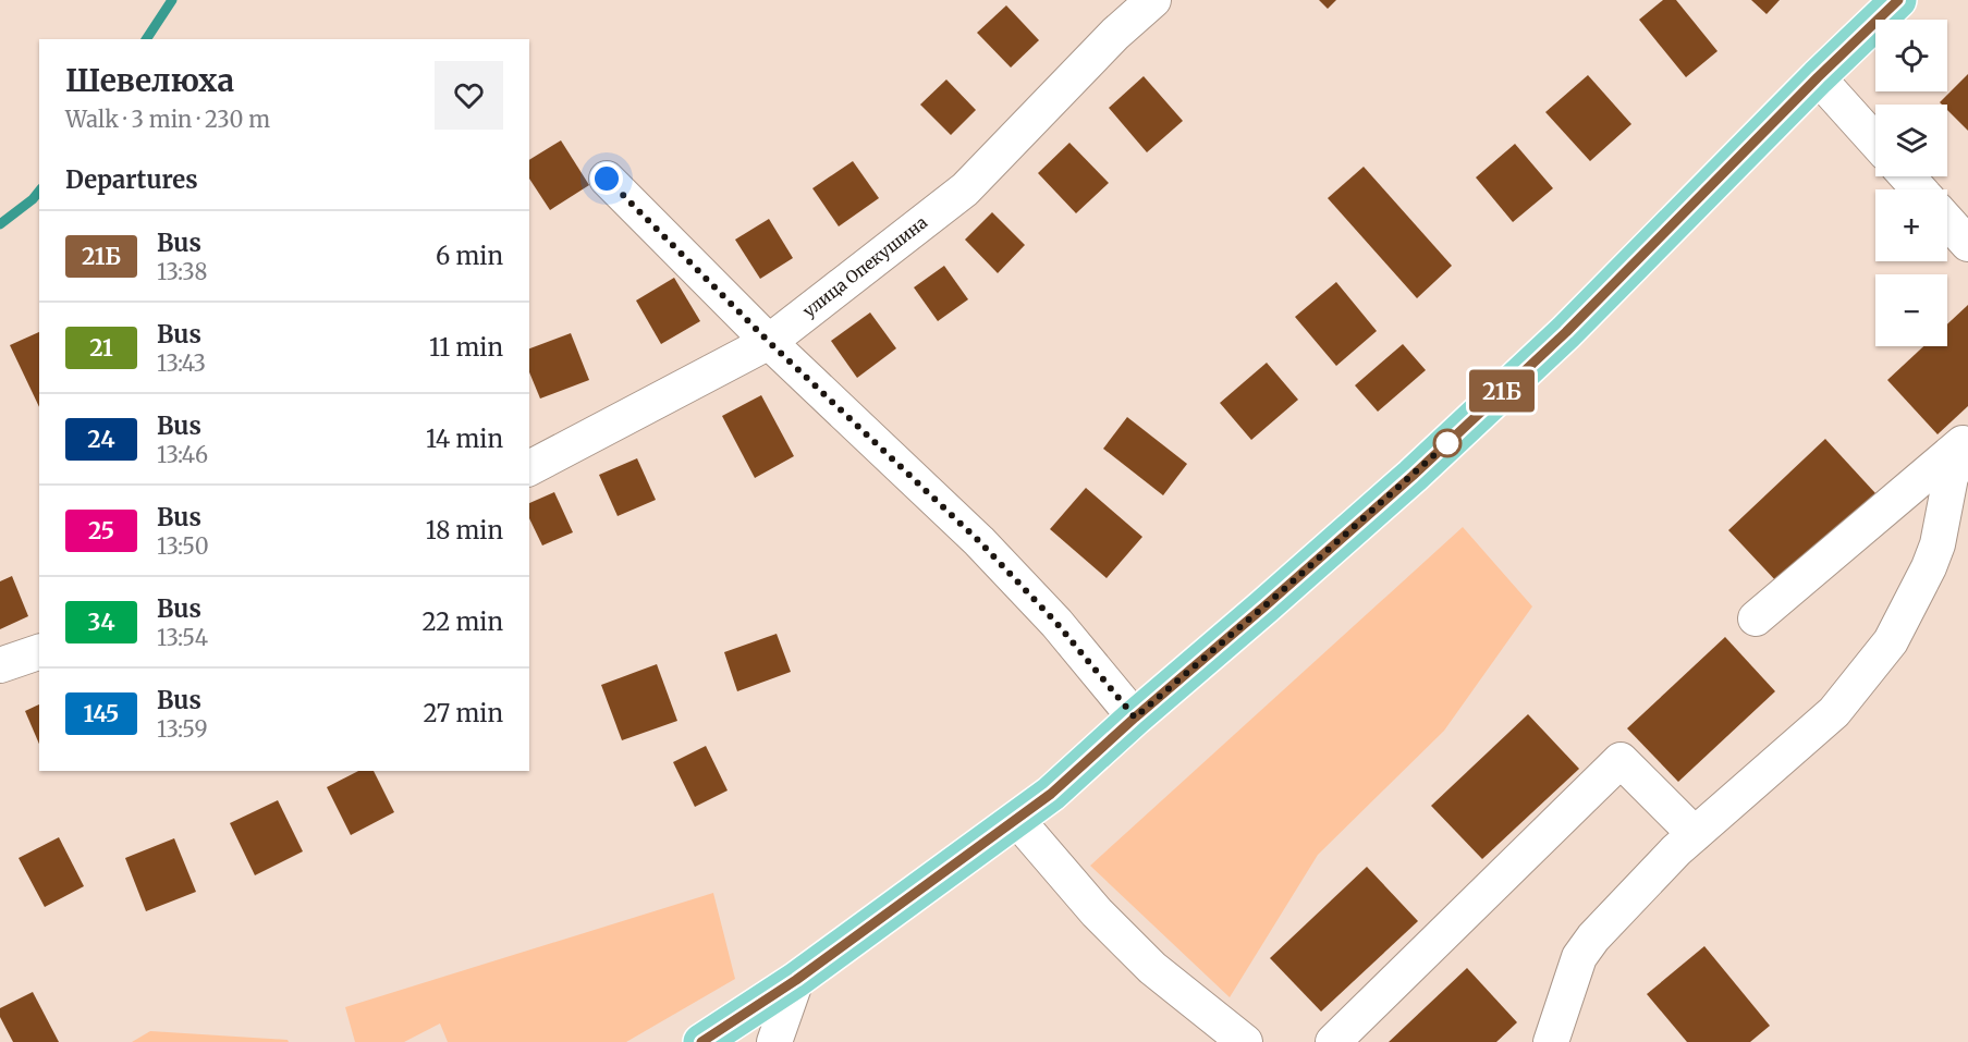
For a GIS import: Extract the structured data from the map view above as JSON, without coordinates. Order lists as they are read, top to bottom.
{
  "streets": {
    "street": ["улица Опекушина"]
  },
  "lines": ["bus line 21Б"],
  "page": {
    "on_map": "21Б",
    "map_buttons": ["+", "−"],
    "heading": [
      ["Шевелюха", "Walk · 3 min · 230 m"],
      "Departures"
    ],
    "list": [
      {
        "mark": "21Б",
        "name": "Bus",
        "note": "13:38",
        "value": "6 min"
      },
      {
        "mark": "21",
        "name": "Bus",
        "note": "13:43",
        "value": "11 min"
      },
      {
        "mark": "24",
        "name": "Bus",
        "note": "13:46",
        "value": "14 min"
      },
      {
        "mark": "25",
        "name": "Bus",
        "note": "13:50",
        "value": "18 min"
      },
      {
        "mark": "34",
        "name": "Bus",
        "note": "13:54",
        "value": "22 min"
      },
      {
        "mark": "145",
        "name": "Bus",
        "note": "13:59",
        "value": "27 min"
      }
    ]
  }
}
